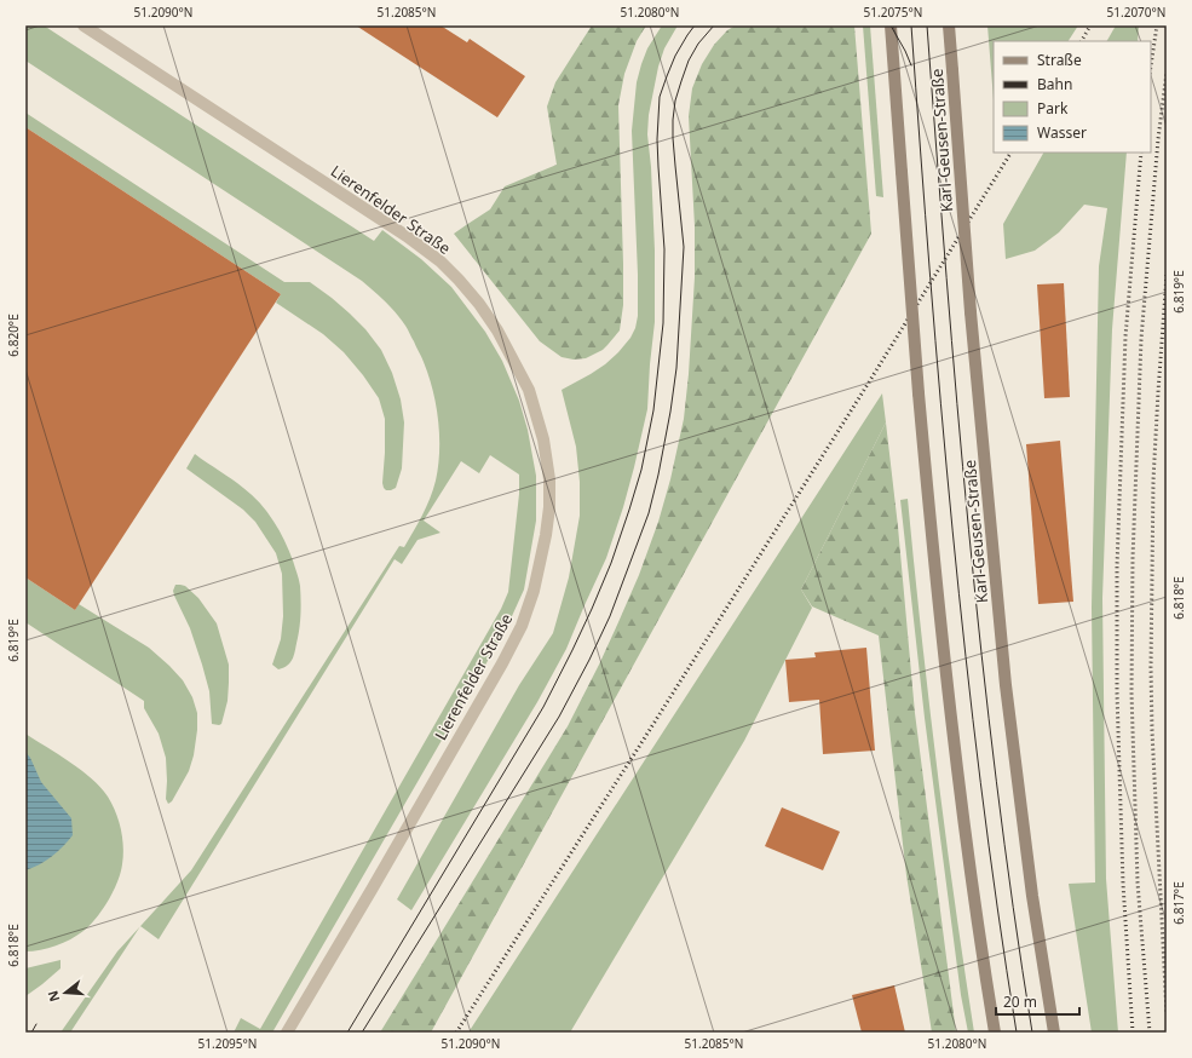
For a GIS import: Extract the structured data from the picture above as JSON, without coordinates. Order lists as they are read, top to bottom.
{
  "streets": {
    "main road": ["Karl-Geusen-Straße"],
    "street": ["Lierenfelder Straße"]
  },
  "legend": [
    "Straße",
    "Bahn",
    "Park",
    "Wasser"
  ],
  "scale_bar": "20 m",
  "north": "left",
  "coordinates": [
    "51.2090°N",
    "51.2085°N",
    "51.2080°N",
    "51.2075°N",
    "51.2070°N",
    "6.819°E",
    "6.820°E",
    "6.818°E",
    "6.817°E",
    "51.2095°N"
  ]
}
